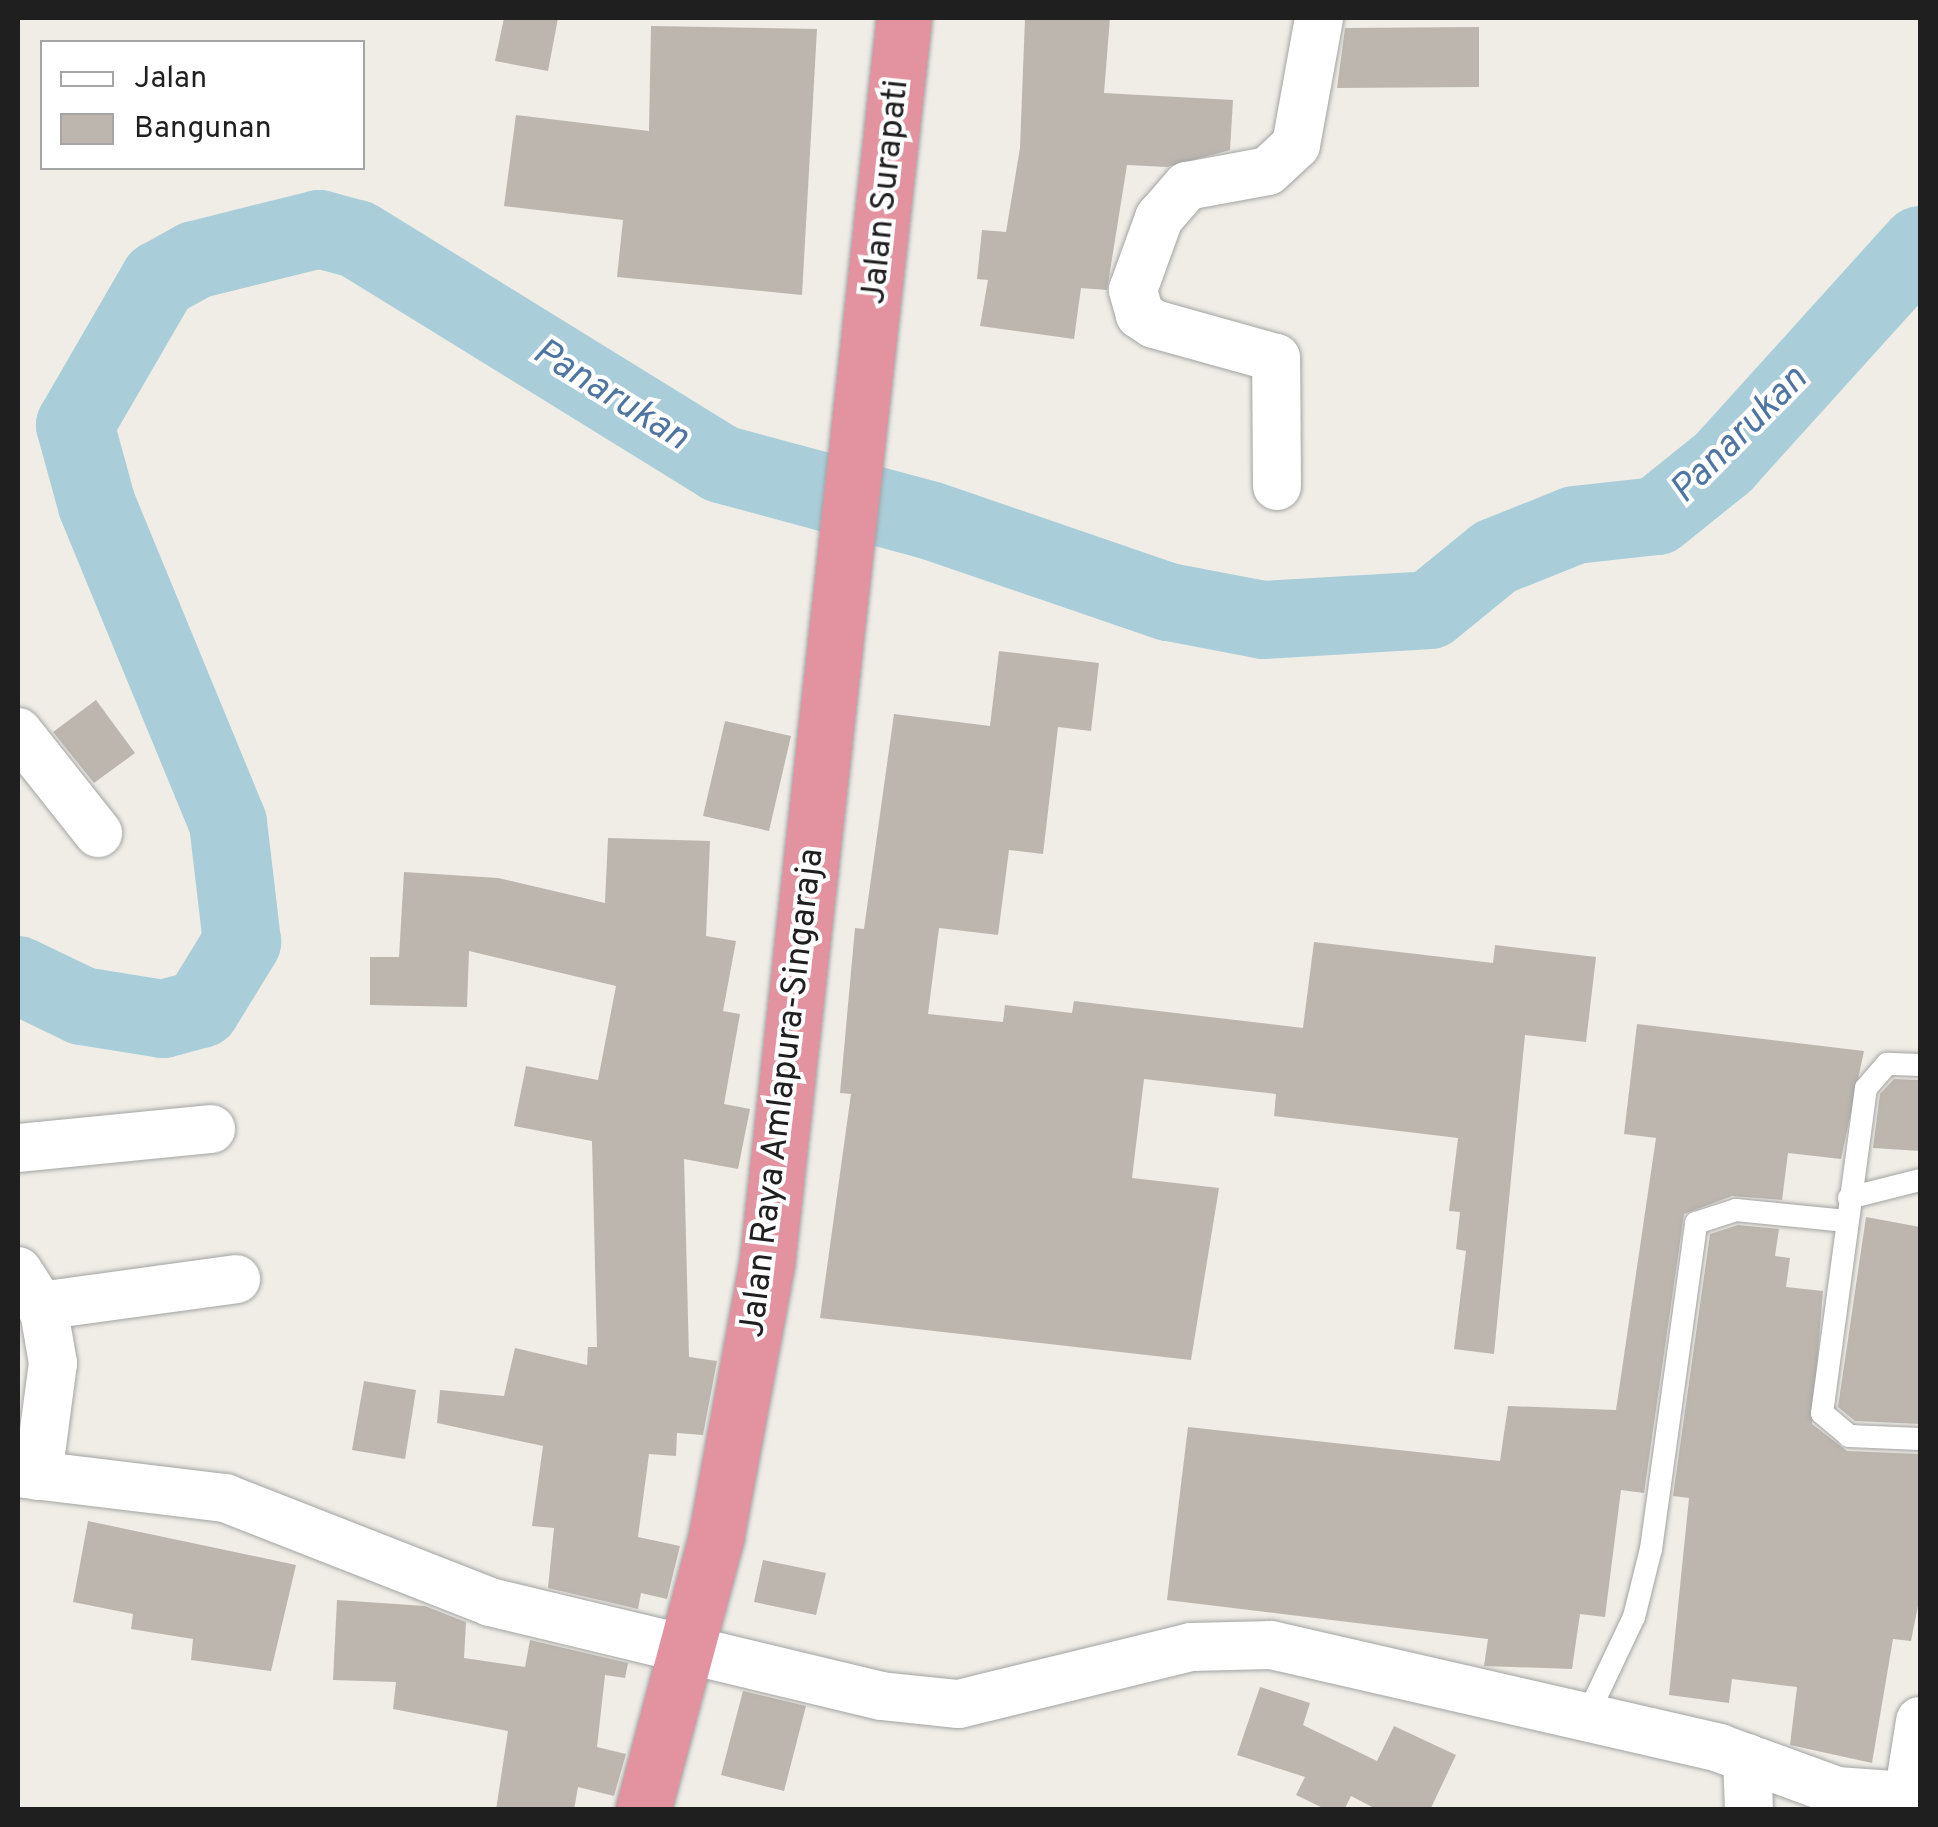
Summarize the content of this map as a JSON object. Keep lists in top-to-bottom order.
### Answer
{
  "streets": {
    "highway": ["Jalan Surapati", "Jalan Raya Amlapura-Singaraja"]
  },
  "crossings": [
    ["Jalan Surapati", "Jalan Raya Amlapura-Singaraja"]
  ],
  "water": ["Panarukan"],
  "legend": ["Jalan", "Bangunan"]
}
